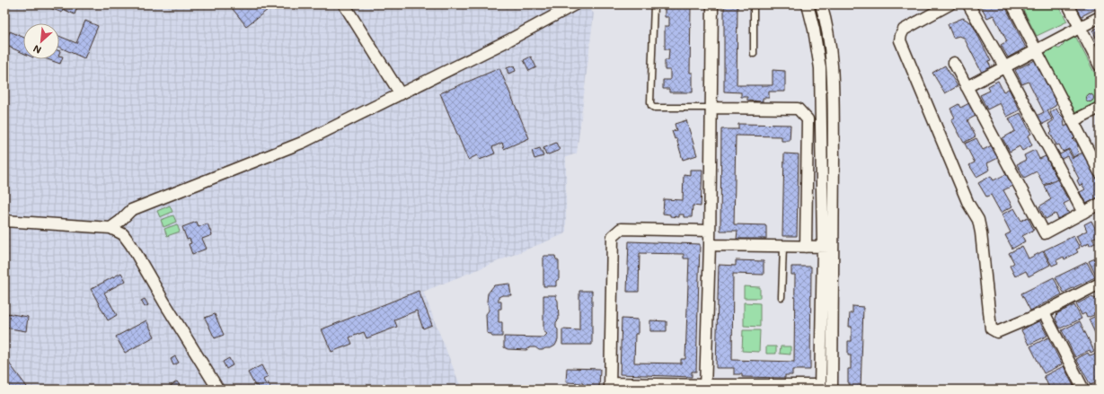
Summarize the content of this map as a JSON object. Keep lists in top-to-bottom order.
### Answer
{
  "north": "bottom left"
}
